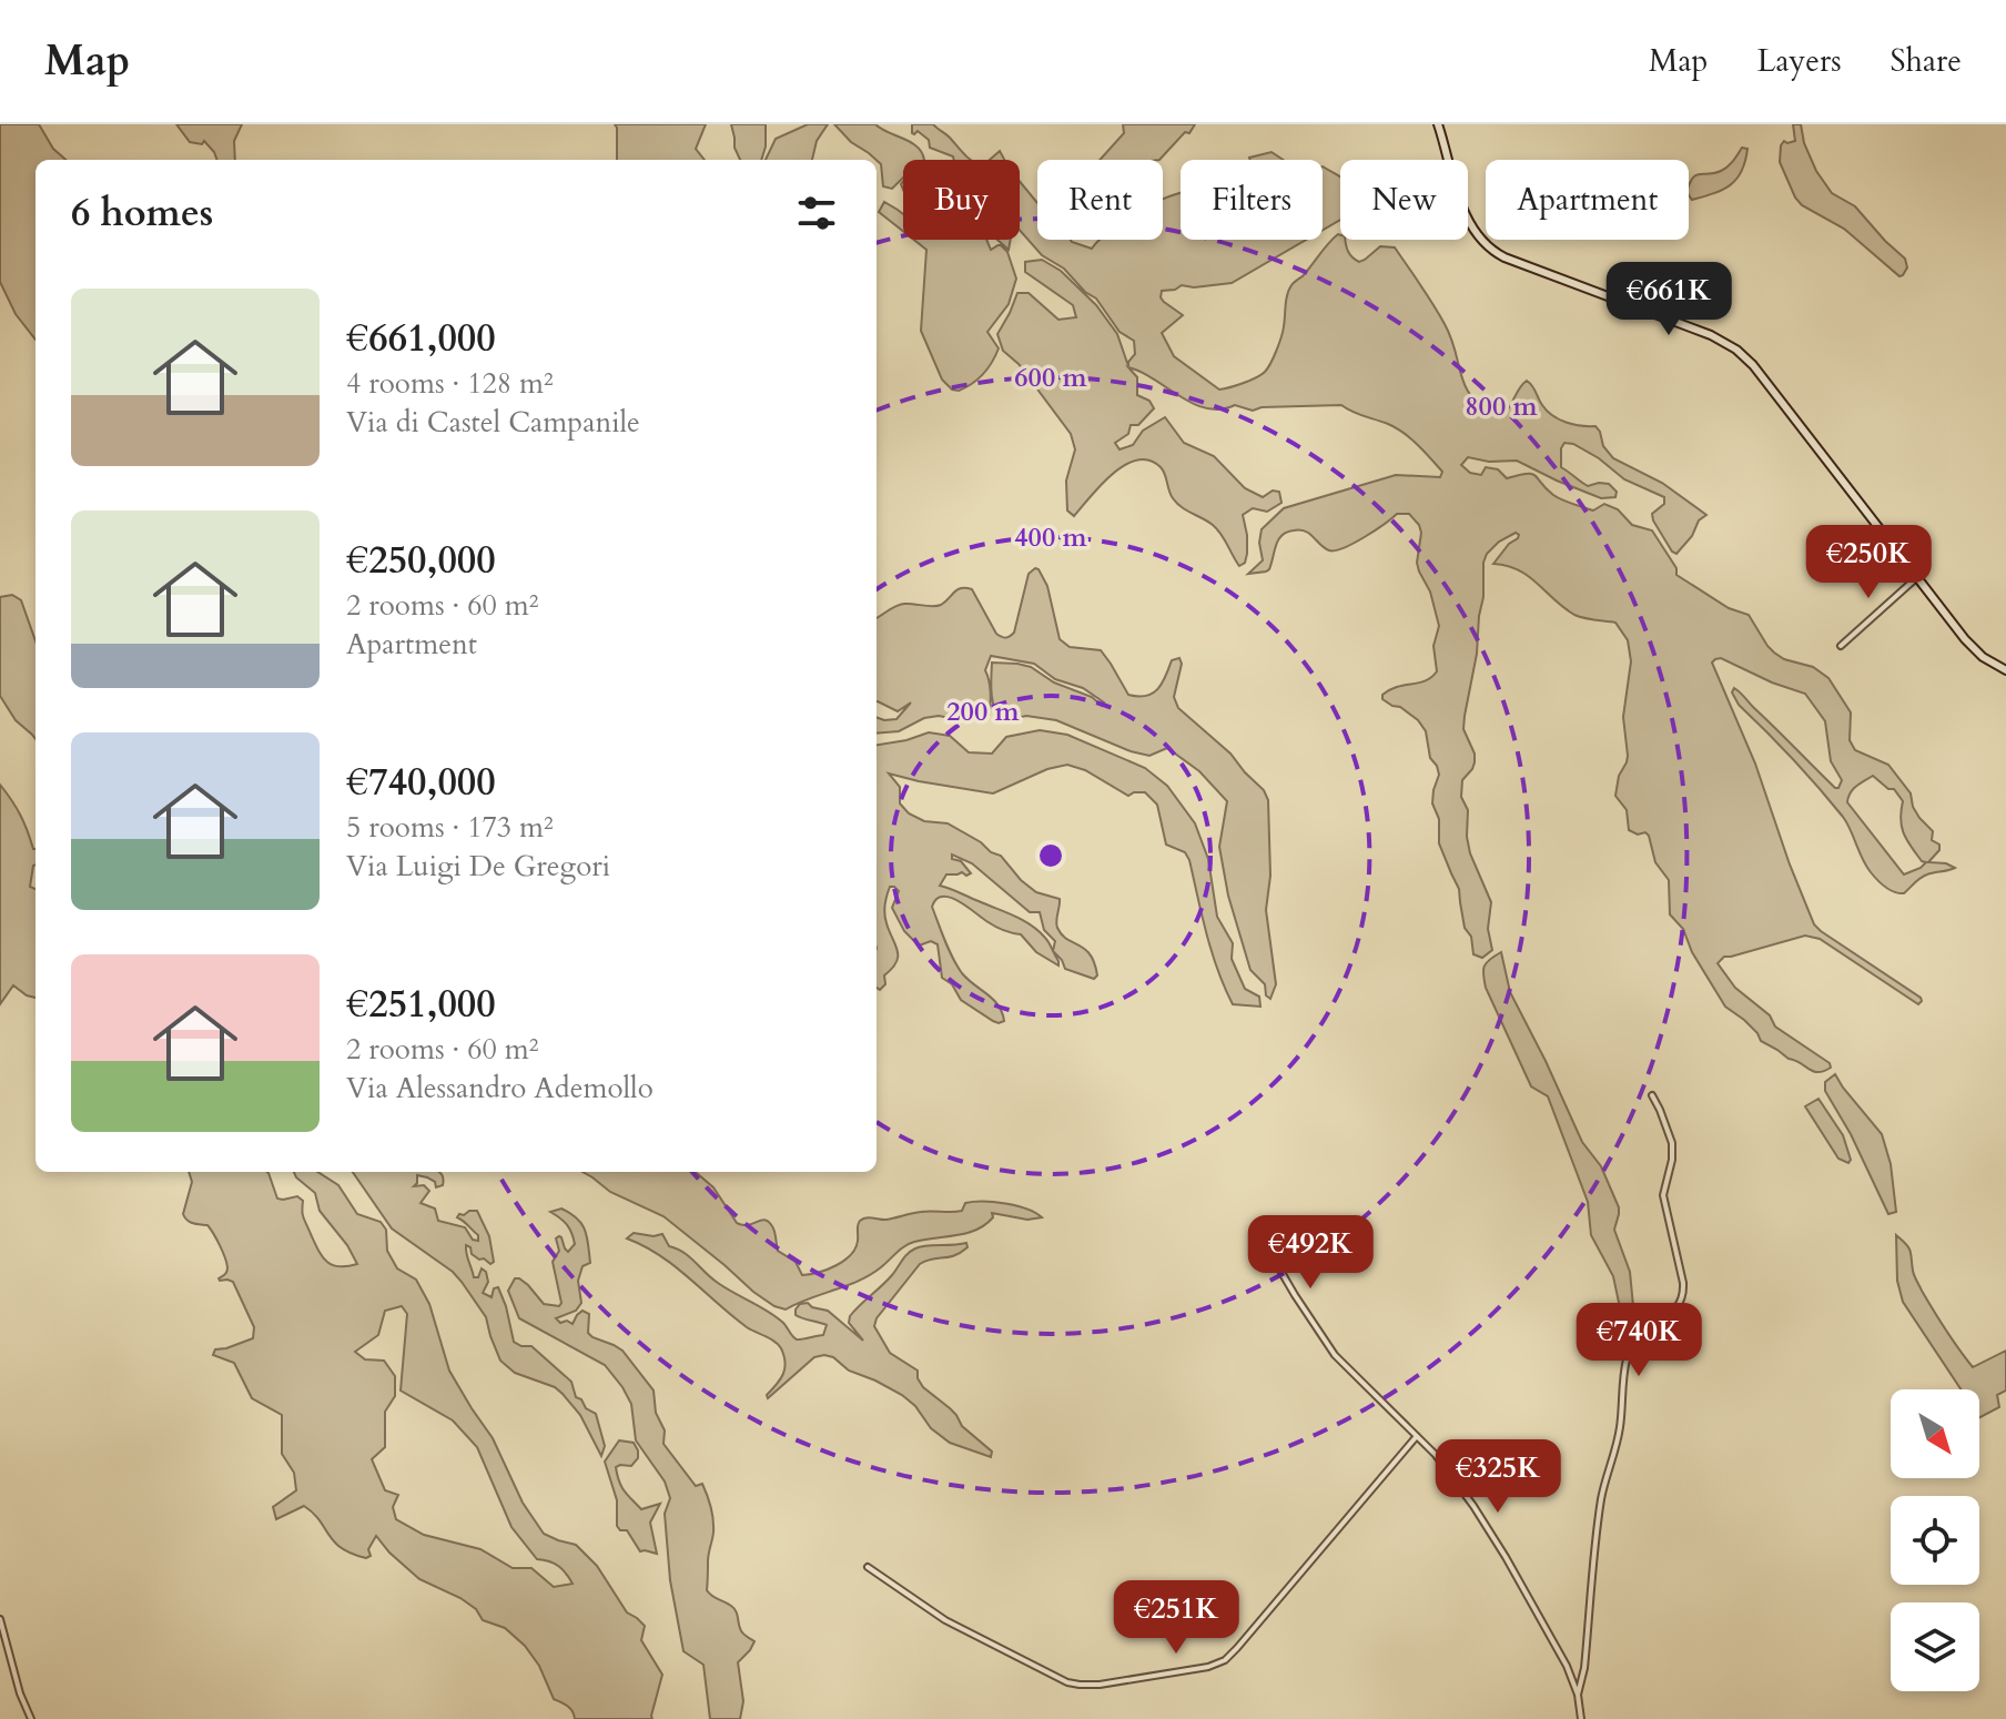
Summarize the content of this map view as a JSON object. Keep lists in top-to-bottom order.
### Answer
{
  "north": "bottom right",
  "page": {
    "header": "Map",
    "nav": ["Map", "Layers", "Share"],
    "chip": [
      "Buy",
      "Rent",
      "Filters",
      "New",
      "Apartment"
    ],
    "heading": "6 homes",
    "price": [
      "€661K",
      "€250K",
      "€492K",
      "€740K",
      "€325K",
      "€251K"
    ],
    "list": [
      {
        "name": "€661,000",
        "note": "4 rooms · 128 m² · Via di Castel Campanile"
      },
      {
        "name": "€250,000",
        "note": "2 rooms · 60 m² · Apartment"
      },
      {
        "name": "€740,000",
        "note": "5 rooms · 173 m² · Via Luigi De Gregori"
      },
      {
        "name": "€251,000",
        "note": "2 rooms · 60 m² · Via Alessandro Ademollo"
      }
    ]
  },
  "rings": [
    "600 m",
    "800 m",
    "400 m",
    "200 m"
  ]
}
